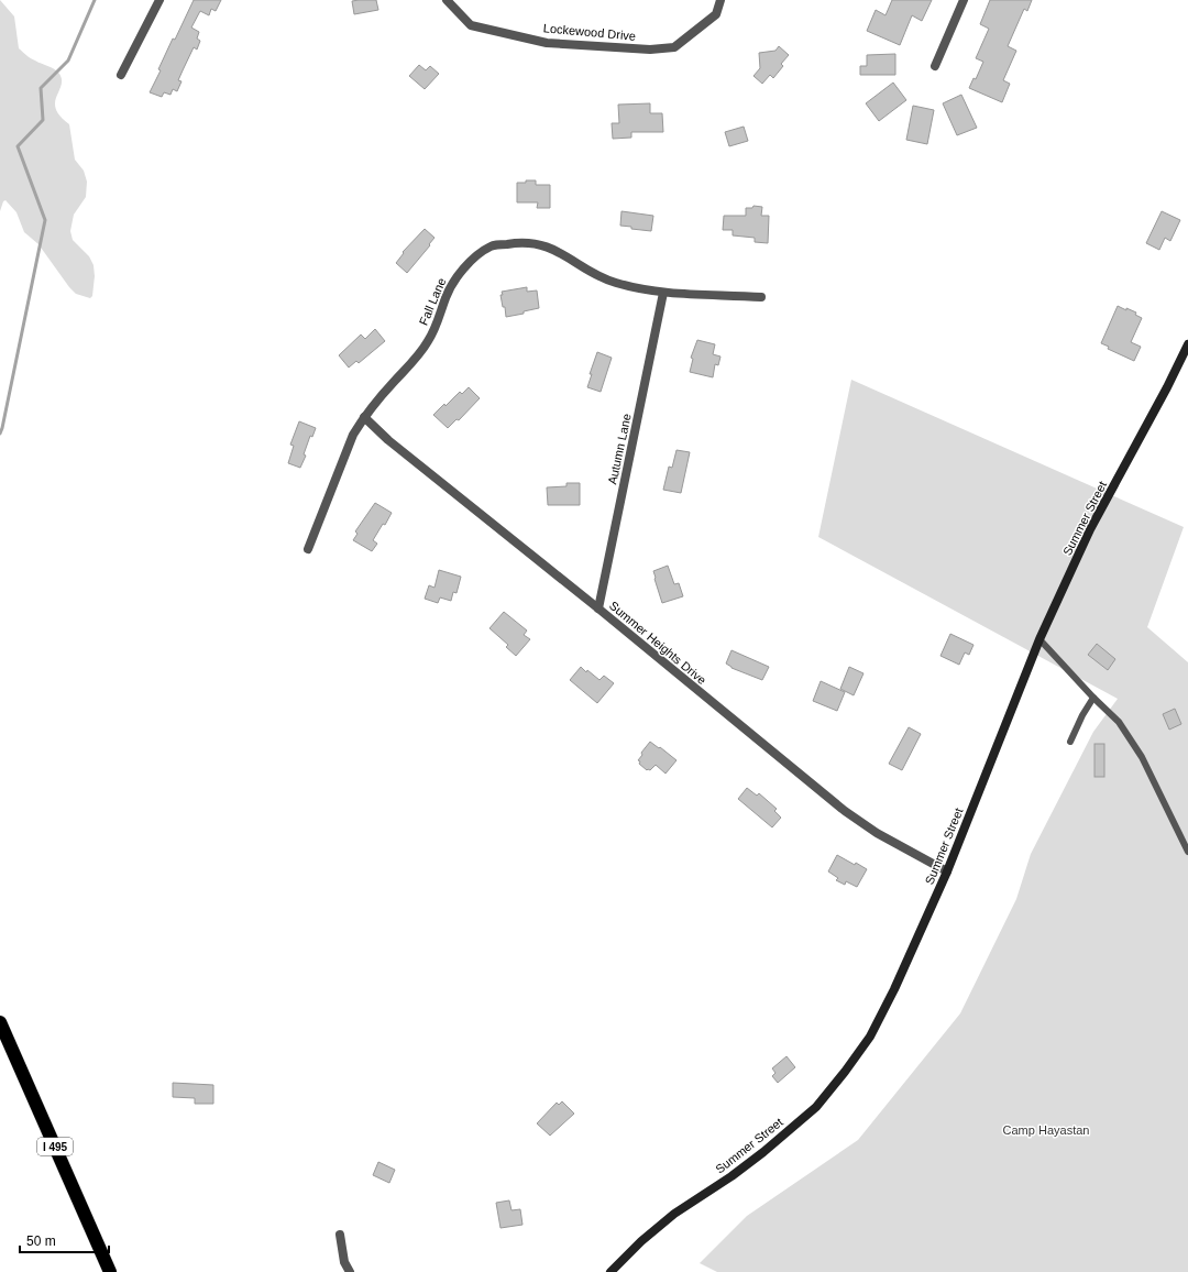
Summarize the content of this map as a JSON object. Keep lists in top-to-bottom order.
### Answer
{
  "streets": {
    "highway": ["I 495"],
    "main road": ["Summer Street"],
    "street": [
      "Lockewood Drive",
      "Fall Lane",
      "Autumn Lane",
      "Summer Heights Drive"
    ]
  },
  "crossings": [
    ["Fall Lane", "Autumn Lane"],
    ["Fall Lane", "Summer Heights Drive"],
    ["Autumn Lane", "Summer Heights Drive"],
    ["Summer Street", "Summer Heights Drive"]
  ],
  "parks": ["Camp Hayastan"],
  "scale_bar": "50 m"
}
